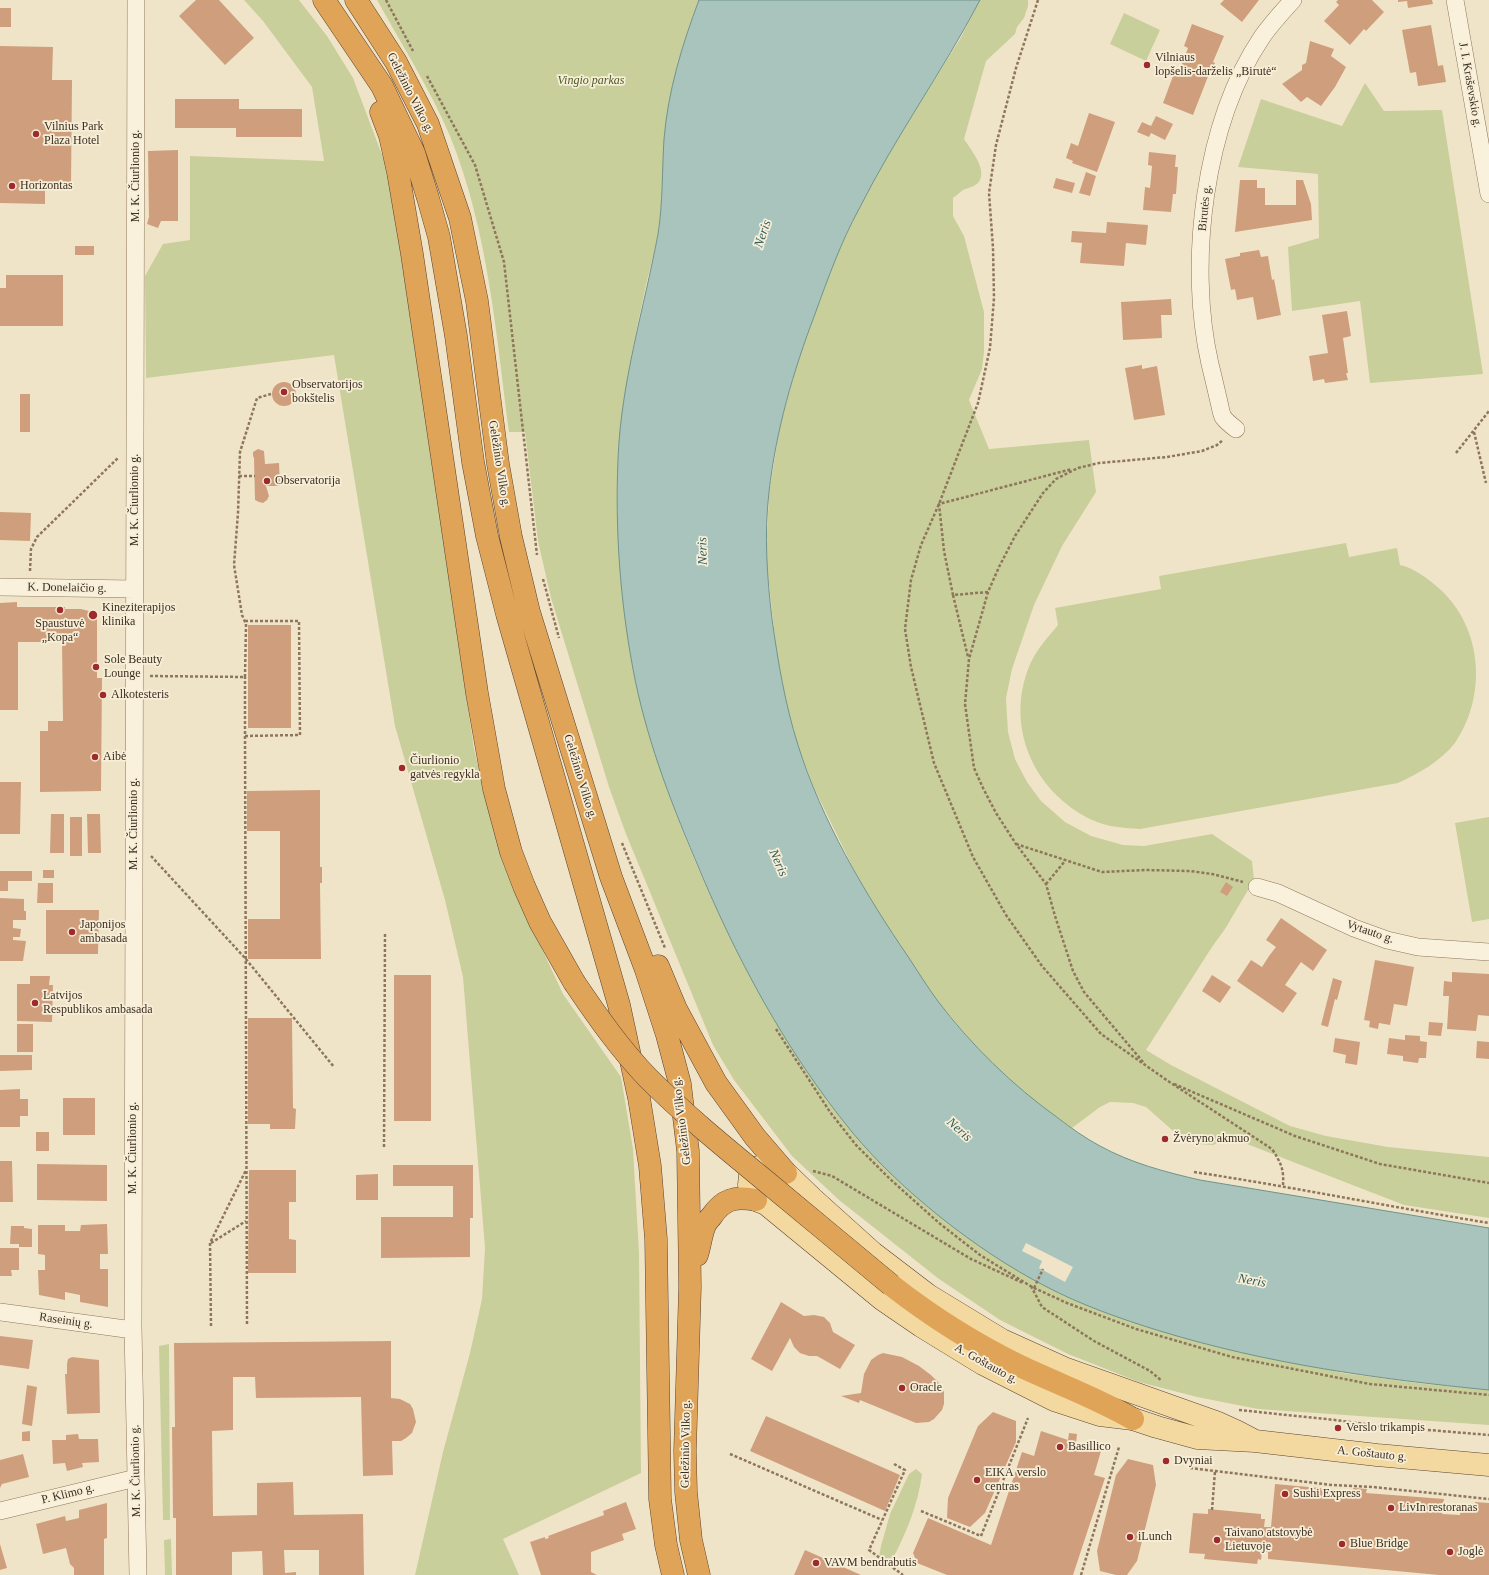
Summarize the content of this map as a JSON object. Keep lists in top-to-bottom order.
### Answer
{
  "streets": {
    "highway": ["Geležinio Vilko g."],
    "main road": ["A. Goštauto g."],
    "street": [
      "J. I. Kraševskio g.",
      "M. K. Čiurlionio g.",
      "Birutės g.",
      "K. Donelaičio g.",
      "Vytauto g.",
      "Raseinių g.",
      "P. Klimo g."
    ]
  },
  "crossings": [
    ["M. K. Čiurlionio g.", "K. Donelaičio g."],
    ["M. K. Čiurlionio g.", "Raseinių g."],
    ["M. K. Čiurlionio g.", "P. Klimo g."]
  ],
  "water": ["Neris"],
  "parks": ["Vingio parkas"],
  "places": [
    "Vilniaus lopšelis-darželis „Birutė“",
    "Vilnius Park Plaza Hotel",
    "Horizontas",
    "Observatorijos bokštelis",
    "Observatorija",
    "Spaustuvė „Kopa“",
    "Kineziterapijos klinika",
    "Sole Beauty Lounge",
    "Alkotesteris",
    "Aibė",
    "Čiurlionio gatvės regykla",
    "Japonijos ambasada",
    "Latvijos Respublikos ambasada",
    "Žvėryno akmuo",
    "Oracle",
    "Verslo trikampis",
    "Basillico",
    "Dvyniai",
    "EIKA verslo centras",
    "Sushi Express",
    "LivIn restoranas",
    "iLunch",
    "Taivano atstovybė Lietuvoje",
    "Blue Bridge",
    "Joglė",
    "VAVM bendrabutis"
  ]
}
